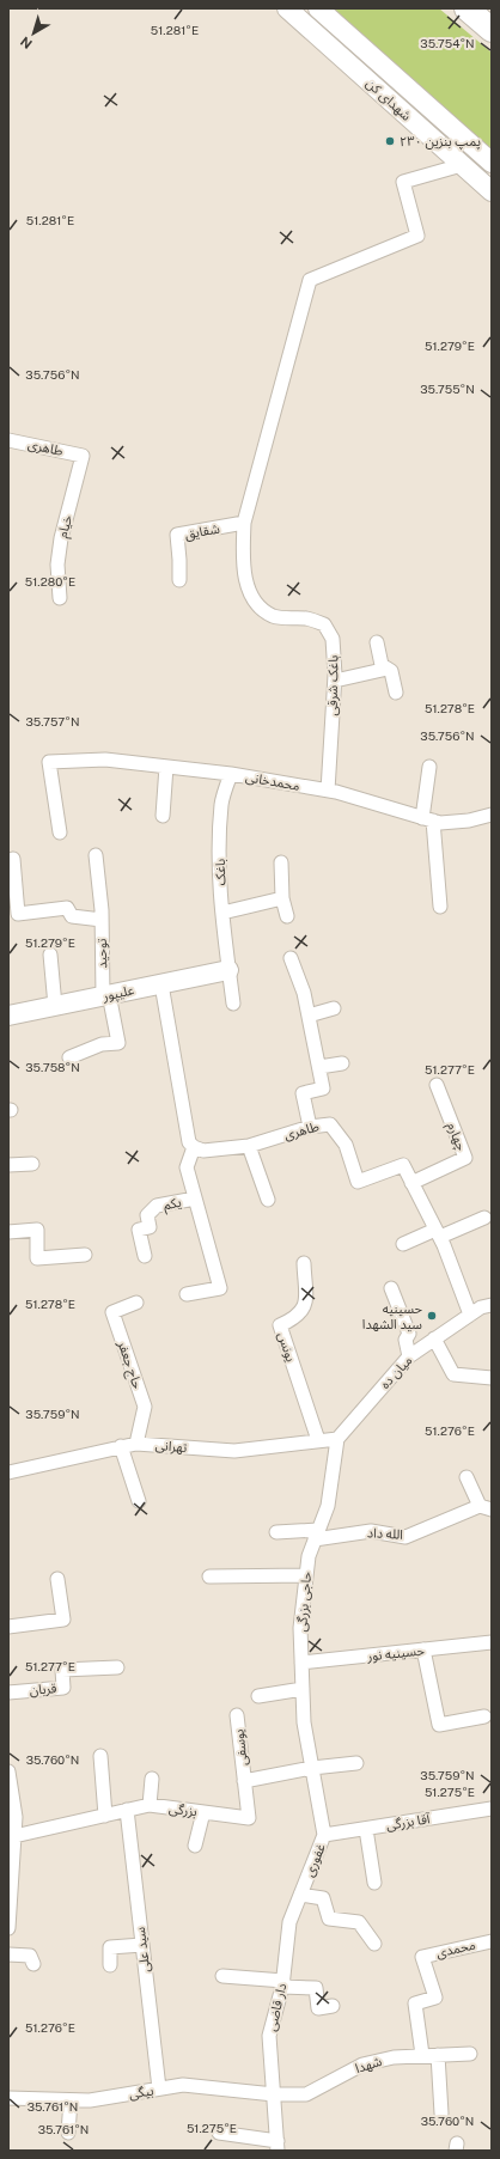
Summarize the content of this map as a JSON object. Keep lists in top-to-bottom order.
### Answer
{
  "streets": {
    "main road": ["شهدای کن", "علیپور"],
    "street": [
      "طاهری",
      "خیام",
      "شقایق",
      "باغک شرقی",
      "محمدخانی",
      "باغک",
      "توحید",
      "چهارم",
      "یکم",
      "یونس",
      "حاج جعفر",
      "میان ده",
      "تهرانی",
      "الله داد",
      "حاجی بزرگی",
      "حسینیه نور",
      "قربان",
      "یوسفی",
      "بزرگی",
      "آقا بزرگی",
      "غفوری",
      "محمدی",
      "سید علی",
      "دار قاضی",
      "شهدا",
      "بیگی"
    ]
  },
  "crossings": [
    ["طاهری", "خیام"],
    ["طاهری", "چهارم"],
    ["طاهری", "میان ده"],
    ["شقایق", "باغک شرقی"],
    ["باغک شرقی", "محمدخانی"],
    ["محمدخانی", "باغک"],
    ["باغک", "علیپور"],
    ["توحید", "علیپور"],
    ["یونس", "تهرانی"],
    ["حاج جعفر", "تهرانی"],
    ["میان ده", "تهرانی"],
    ["میان ده", "حاجی بزرگی"],
    ["تهرانی", "حاجی بزرگی"],
    ["الله داد", "حاجی بزرگی"],
    ["حاجی بزرگی", "حسینیه نور"],
    ["حاجی بزرگی", "غفوری"],
    ["یوسفی", "بزرگی"],
    ["بزرگی", "سید علی"],
    ["آقا بزرگی", "غفوری"],
    ["غفوری", "دار قاضی"],
    ["محمدی", "شهدا"],
    ["سید علی", "بیگی"],
    ["دار قاضی", "شهدا"],
    ["دار قاضی", "بیگی"],
    ["شهدا", "بیگی"]
  ],
  "places": ["پمپ بنزین ۲۳۰", "حسینیه سید الشهدا"],
  "north": "bottom left",
  "coordinates": [
    "51.281°E",
    "35.754°N",
    "51.279°E",
    "35.756°N",
    "35.755°N",
    "51.280°E",
    "51.278°E",
    "35.757°N",
    "35.758°N",
    "51.277°E",
    "35.759°N",
    "51.276°E",
    "35.760°N",
    "51.275°E",
    "35.761°N"
  ]
}
